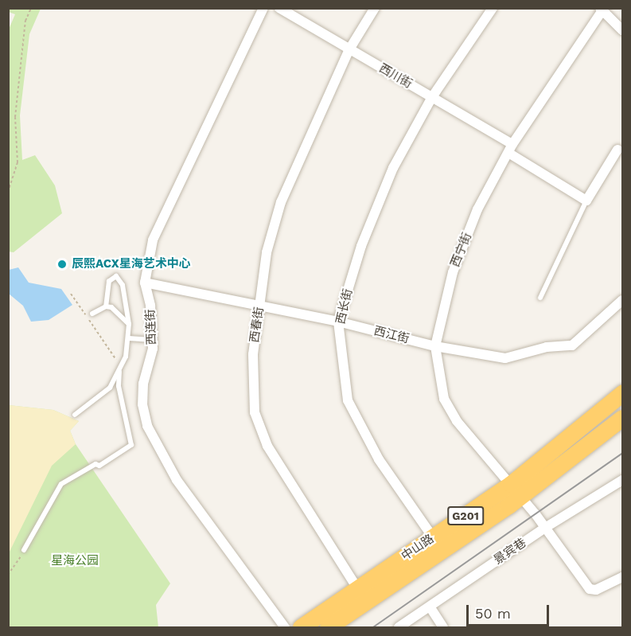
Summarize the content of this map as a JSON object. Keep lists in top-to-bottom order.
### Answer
{
  "streets": {
    "highway": ["G201", "中山路"],
    "street": [
      "西川街",
      "西宁街",
      "西长街",
      "西春街",
      "西连街",
      "西江街",
      "景宾巷"
    ]
  },
  "crossings": [
    ["西川街", "西宁街"],
    ["西川街", "西长街"],
    ["西川街", "西春街"],
    ["西宁街", "西江街"],
    ["西宁街", "中山路"],
    ["西宁街", "景宾巷"],
    ["西长街", "西江街"],
    ["西长街", "中山路"],
    ["西春街", "西江街"],
    ["西春街", "中山路"],
    ["西连街", "西江街"]
  ],
  "parks": ["星海公园"],
  "places": ["辰熙ACX星海艺术中心"],
  "scale_bar": "50 m"
}
